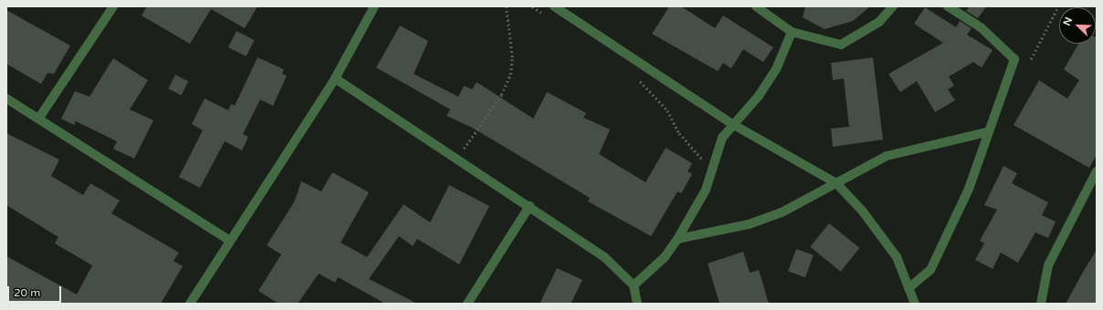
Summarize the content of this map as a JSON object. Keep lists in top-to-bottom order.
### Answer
{
  "scale_bar": "20 m",
  "north": "top left"
}
